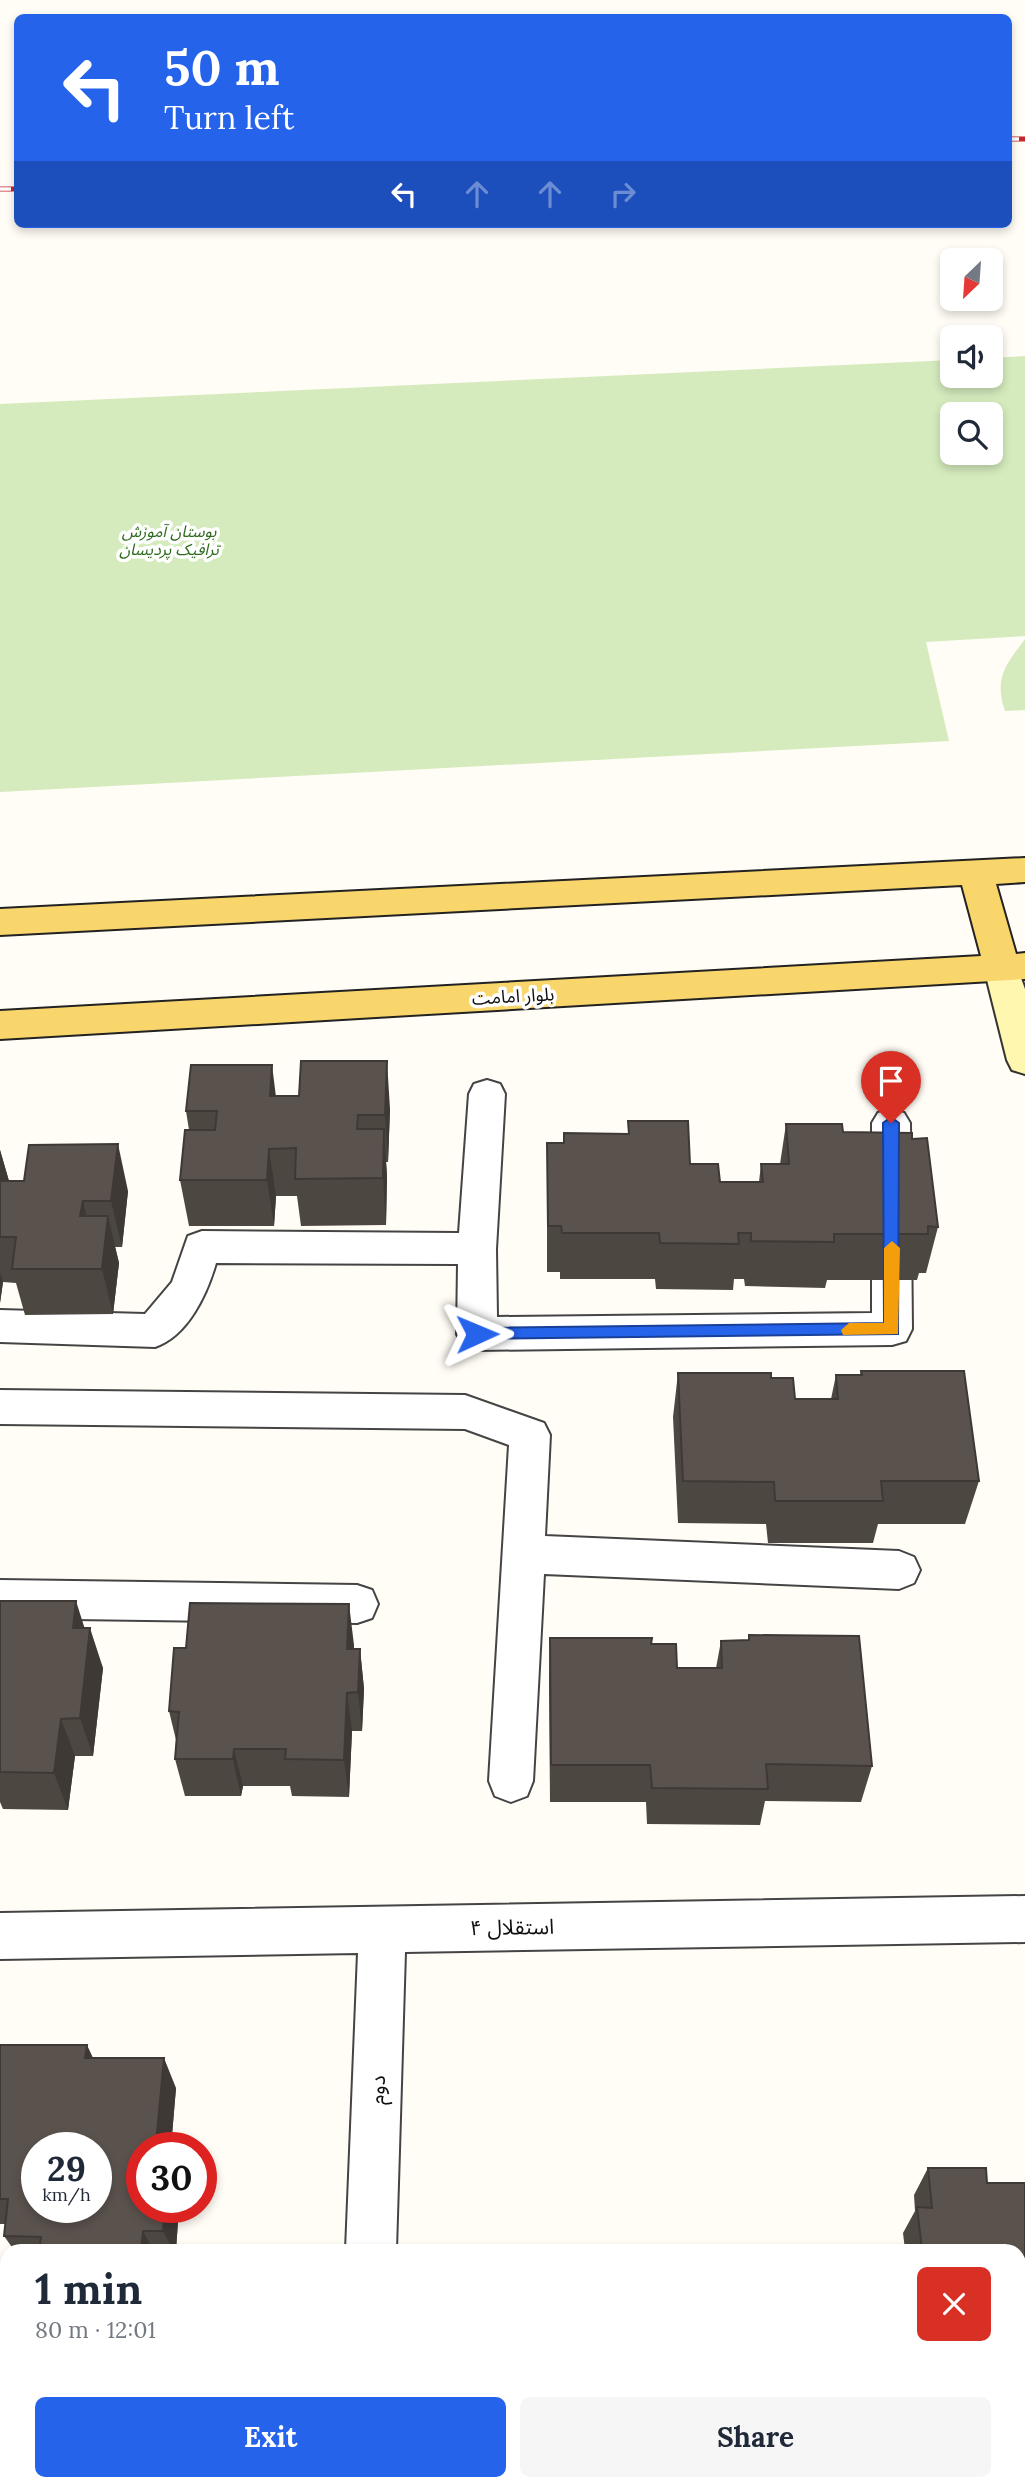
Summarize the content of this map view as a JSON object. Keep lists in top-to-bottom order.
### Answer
{
  "streets": {
    "main road": ["بلوار امامت"],
    "street": ["استقلال ۴", "دوم"]
  },
  "crossings": [
    ["استقلال ۴", "دوم"]
  ],
  "parks": ["بوستان آموزش ترافیک پردیسان"],
  "north": "bottom left",
  "page": {
    "turn": ["50 m", "Turn left"],
    "speed": "29 km/h",
    "limit": "30",
    "heading": ["1 min", "80 m · 12:01"],
    "buttons": ["Exit", "Share"]
  }
}
